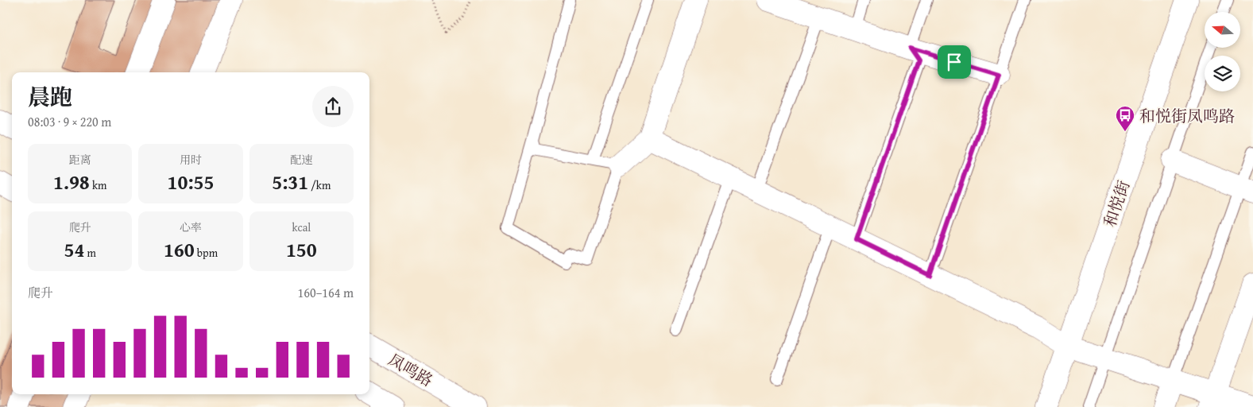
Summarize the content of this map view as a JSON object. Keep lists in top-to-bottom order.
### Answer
{
  "streets": {
    "street": ["和悦街", "凤鸣路"]
  },
  "places": {
    "bus stop": ["和悦街凤鸣路"]
  },
  "north": "left",
  "page": {
    "heading": ["晨跑", "08:03 · 9 × 220 m"],
    "stats": [
      ["距离", "1.98 km"],
      ["用时", "10:55"],
      ["配速", "5:31 /km"],
      ["爬升", "54 m"],
      ["心率", "160 bpm"],
      ["kcal", "150"]
    ],
    "chart": ["爬升", "160–164 m"]
  }
}
